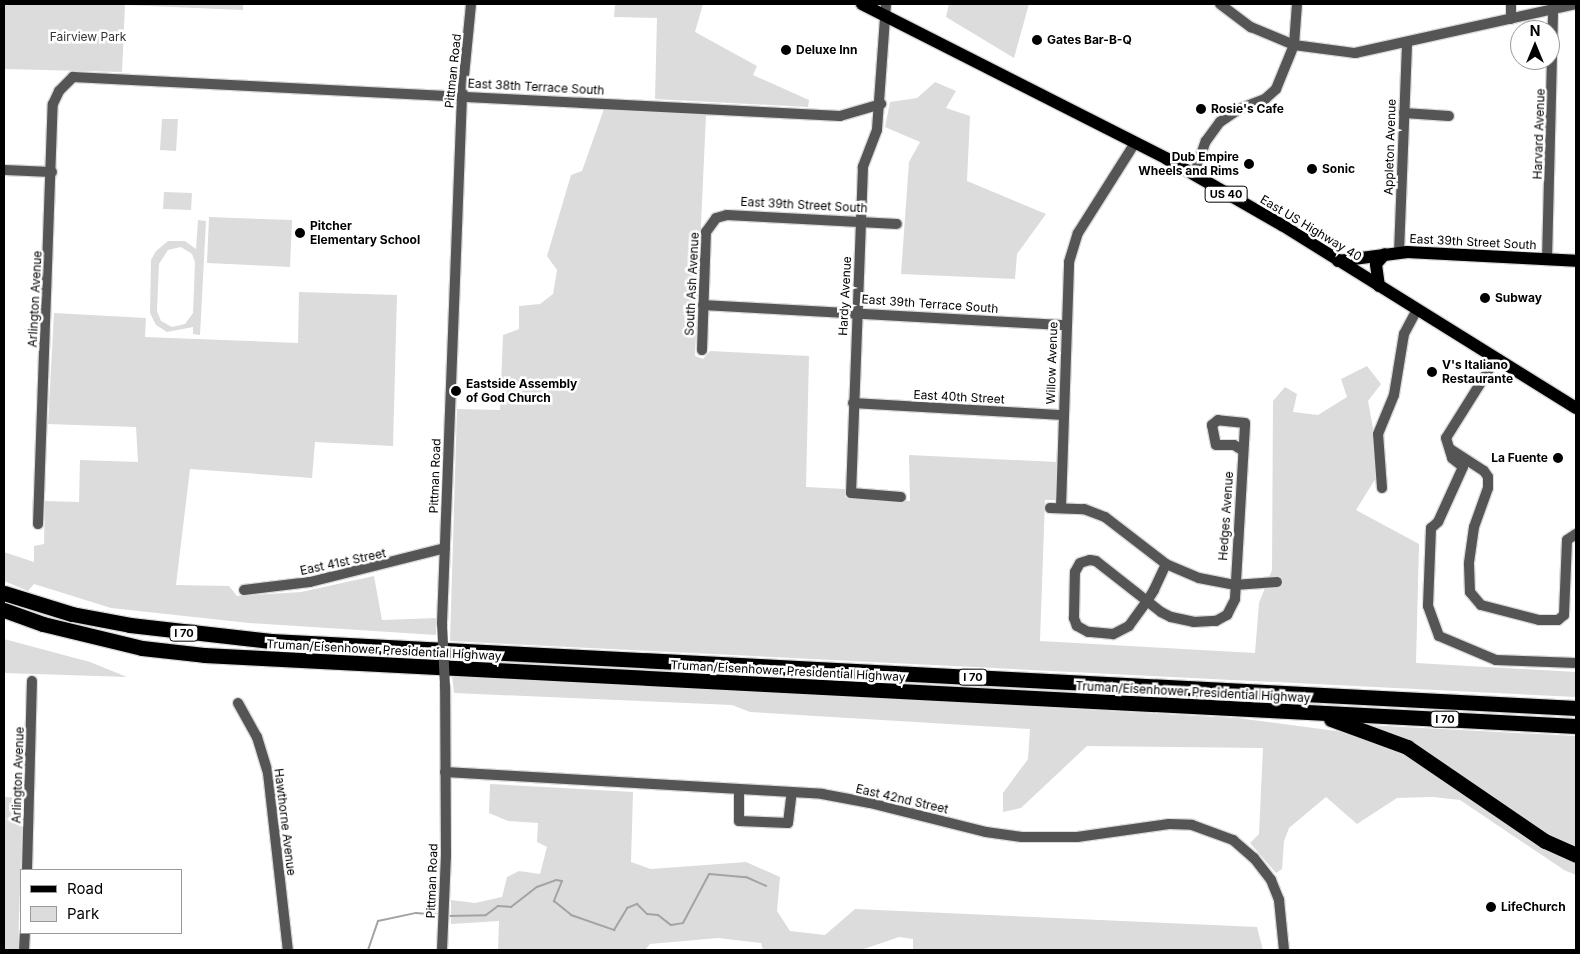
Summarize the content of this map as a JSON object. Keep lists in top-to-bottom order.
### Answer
{
  "streets": {
    "highway": ["I 70", "Truman/Eisenhower Presidential Highway"],
    "main road": ["US 40", "East 39th Street South", "East US Highway 40"],
    "street": [
      "Pittman Road",
      "East 38th Terrace South",
      "Harvard Avenue",
      "Appleton Avenue",
      "South Ash Avenue",
      "Hardy Avenue",
      "Arlington Avenue",
      "East 39th Terrace South",
      "Willow Avenue",
      "East 40th Street",
      "Hedges Avenue",
      "East 41st Street",
      "East 42nd Street",
      "Hawthorne Avenue"
    ]
  },
  "crossings": [
    ["Pittman Road", "East 38th Terrace South"],
    ["Pittman Road", "East 41st Street"],
    ["Pittman Road", "East 42nd Street"],
    ["East 38th Terrace South", "Hardy Avenue"],
    ["East 38th Terrace South", "Arlington Avenue"],
    ["Harvard Avenue", "East 39th Street South"],
    ["Appleton Avenue", "East 39th Street South"],
    ["East 39th Street South", "East US Highway 40"],
    ["East 39th Street South", "South Ash Avenue"],
    ["East 39th Street South", "Hardy Avenue"],
    ["East US Highway 40", "Hardy Avenue"],
    ["East US Highway 40", "Willow Avenue"],
    ["South Ash Avenue", "East 39th Terrace South"],
    ["Hardy Avenue", "East 39th Terrace South"],
    ["Hardy Avenue", "East 40th Street"],
    ["East 39th Terrace South", "Willow Avenue"],
    ["Willow Avenue", "East 40th Street"]
  ],
  "parks": ["Fairview Park"],
  "places": [
    "Gates Bar-B-Q",
    "Deluxe Inn",
    "Rosie's Cafe",
    "Dub Empire Wheels and Rims",
    "Sonic",
    "Pitcher Elementary School",
    "Subway",
    "V's Italiano Restaurante",
    "Eastside Assembly of God Church",
    "La Fuente",
    "LifeChurch"
  ],
  "legend": ["Road", "Park"],
  "north": "top"
}
